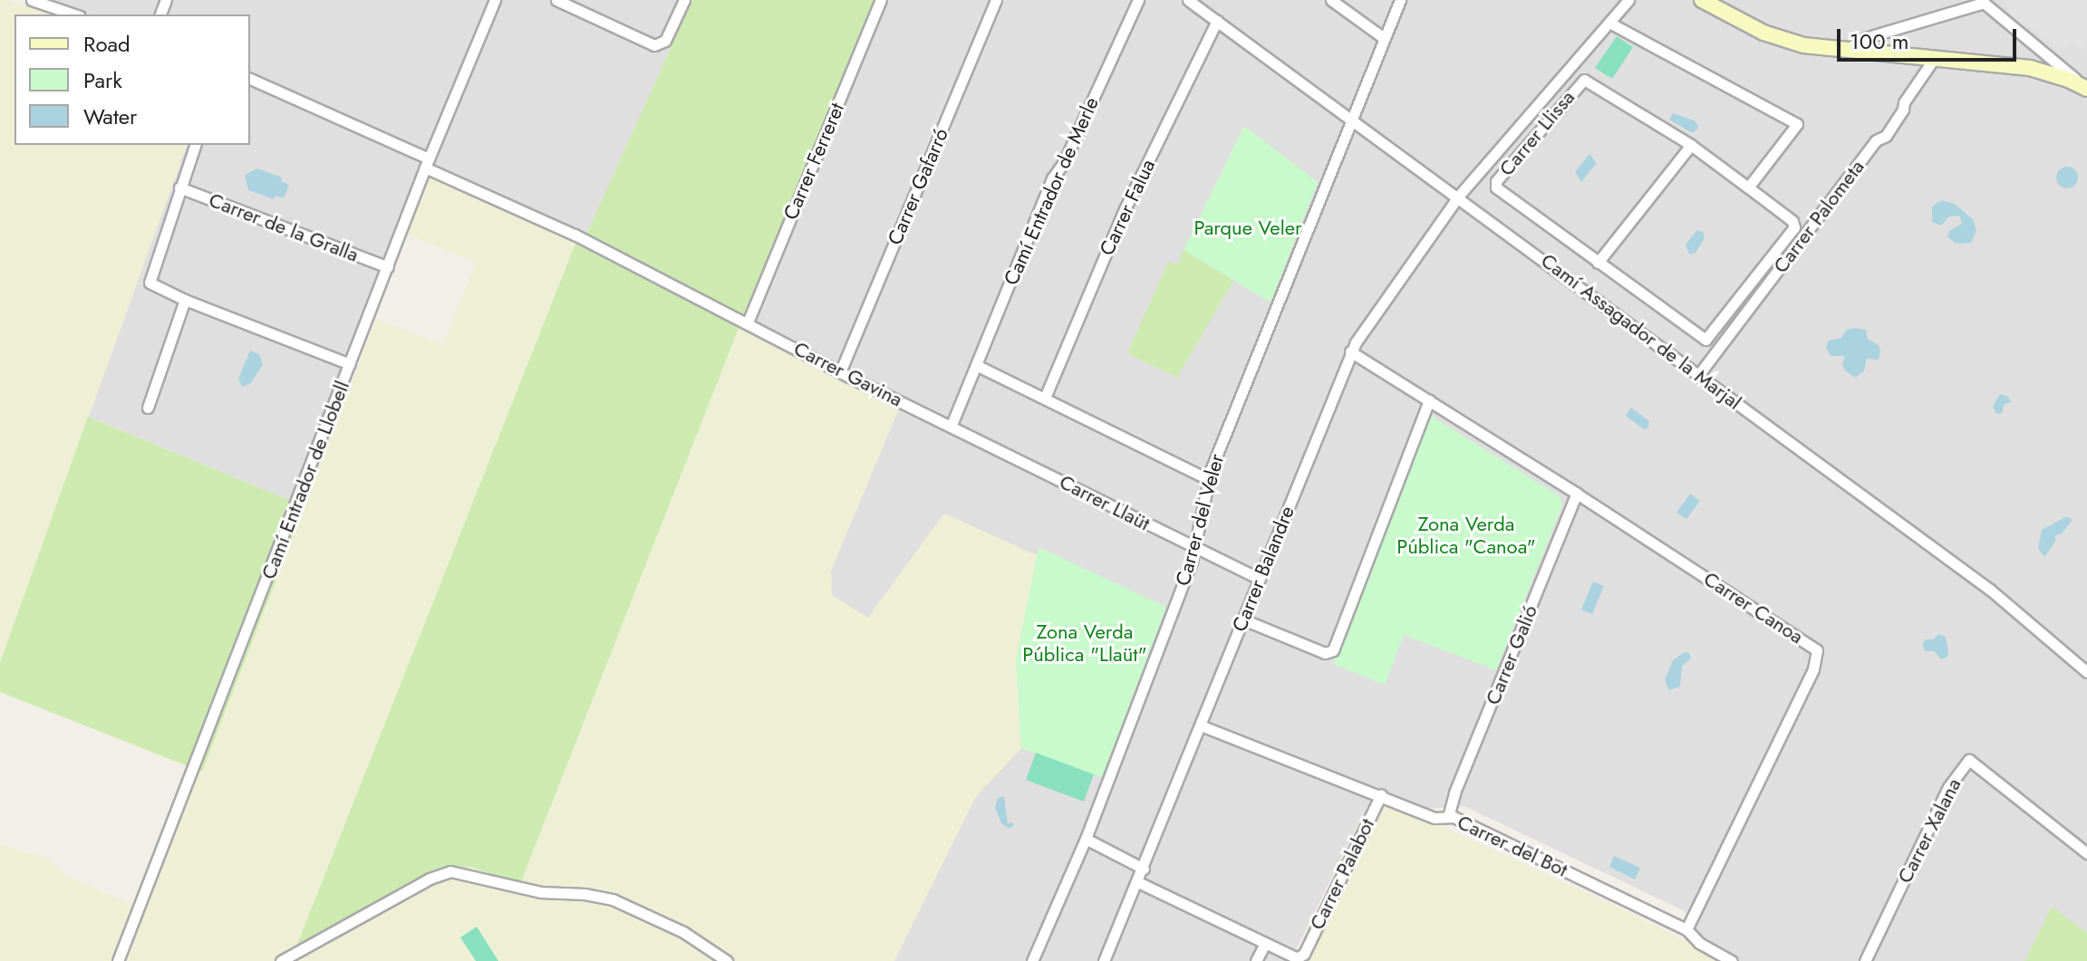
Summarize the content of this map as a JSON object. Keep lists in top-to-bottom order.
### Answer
{
  "streets": {
    "street": [
      "Carrer Llissa",
      "Carrer Ferreret",
      "Carrer Gafarró",
      "Camí Entrador de Merle",
      "Carrer Falua",
      "Carrer Palometa",
      "Carrer de la Gralla",
      "Camí Assagador de la Marjal",
      "Carrer Gavina",
      "Camí Entrador de Llobell",
      "Carrer Llaüt",
      "Carrer del Veler",
      "Carrer Balandre",
      "Carrer Canoa",
      "Carrer Galió",
      "Carrer Xalana",
      "Carrer del Bot",
      "Carrer Palabot"
    ]
  },
  "crossings": [
    ["Carrer Ferreret", "Carrer Gavina"],
    ["Carrer Gafarró", "Carrer Gavina"],
    ["Camí Entrador de Merle", "Carrer Gavina"],
    ["Camí Entrador de Merle", "Carrer Llaüt"],
    ["Carrer Falua", "Camí Assagador de la Marjal"],
    ["Carrer Palometa", "Camí Assagador de la Marjal"],
    ["Carrer de la Gralla", "Camí Entrador de Llobell"],
    ["Camí Assagador de la Marjal", "Carrer del Veler"],
    ["Camí Assagador de la Marjal", "Carrer Balandre"],
    ["Carrer Gavina", "Camí Entrador de Llobell"],
    ["Carrer Gavina", "Carrer Llaüt"],
    ["Carrer Llaüt", "Carrer del Veler"],
    ["Carrer Llaüt", "Carrer Balandre"],
    ["Carrer Balandre", "Carrer Canoa"],
    ["Carrer Balandre", "Carrer del Bot"],
    ["Carrer Balandre", "Carrer Palabot"],
    ["Carrer Canoa", "Carrer Galió"],
    ["Carrer Canoa", "Carrer del Bot"],
    ["Carrer Galió", "Carrer del Bot"],
    ["Carrer del Bot", "Carrer Palabot"]
  ],
  "parks": ["Parque Veler", "Zona Verda Pública \"Canoa\"", "Zona Verda Pública \"Llaüt\""],
  "legend": ["Road", "Park", "Water"],
  "scale_bar": "100 m"
}
